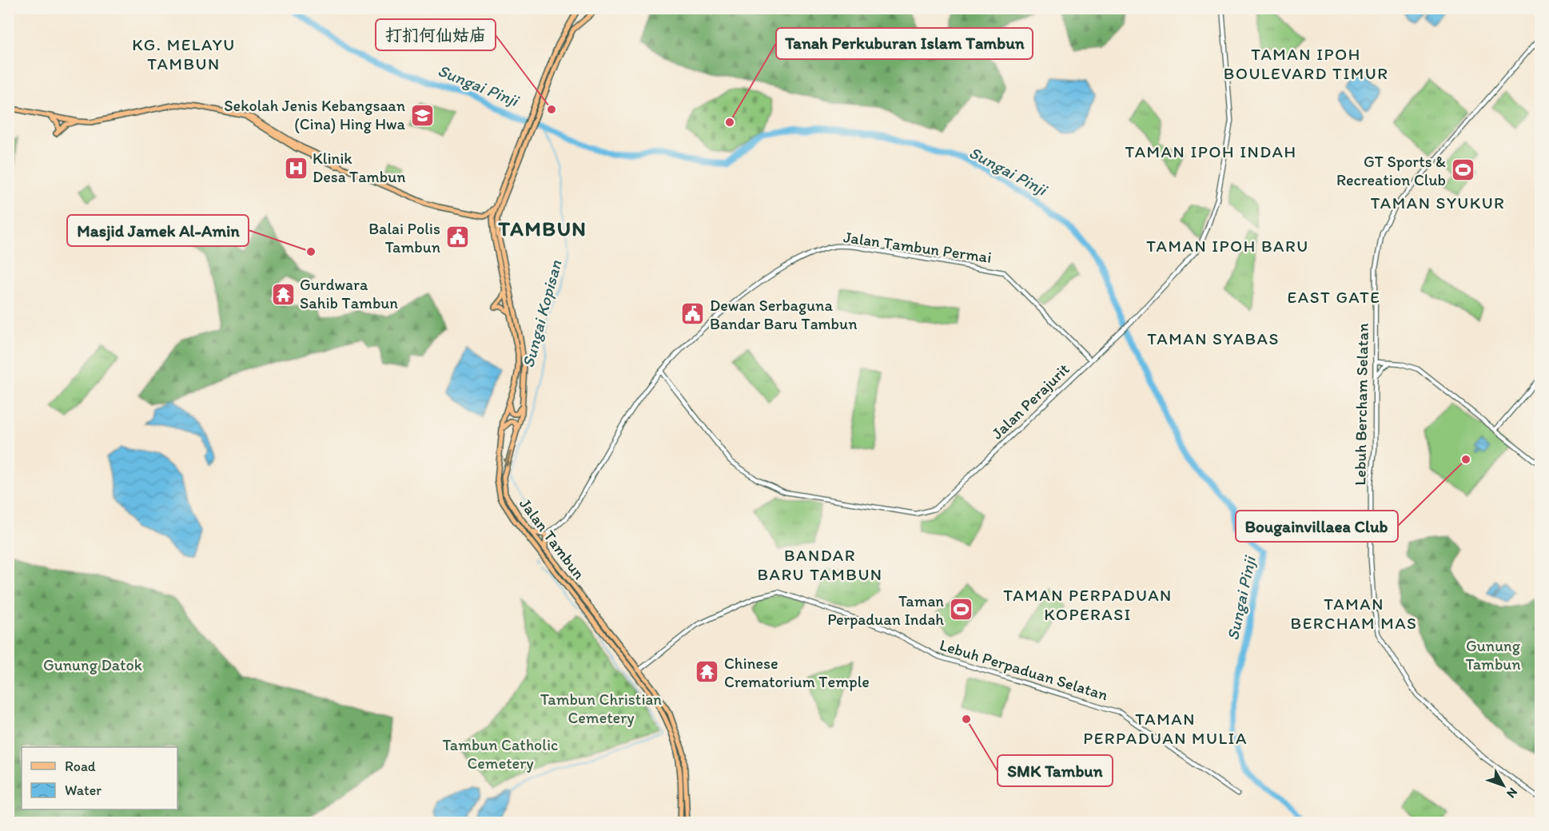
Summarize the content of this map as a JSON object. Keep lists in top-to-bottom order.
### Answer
{
  "streets": {
    "main road": ["Jalan Tambun"],
    "street": [
      "Jalan Tambun Permai",
      "Jalan Perajurit",
      "Lebuh Bercham Selatan",
      "Lebuh Perpaduan Selatan"
    ]
  },
  "crossings": [
    ["Jalan Tambun Permai", "Jalan Perajurit"],
    ["Jalan Tambun", "Lebuh Perpaduan Selatan"]
  ],
  "districts": [
    "KG. MELAYU TAMBUN",
    "TAMAN IPOH BOULEVARD TIMUR",
    "TAMAN IPOH INDAH",
    "TAMAN SYUKUR",
    "TAMBUN",
    "TAMAN IPOH BARU",
    "EAST GATE",
    "TAMAN SYABAS",
    "BANDAR BARU TAMBUN",
    "TAMAN PERPADUAN KOPERASI",
    "TAMAN BERCHAM MAS",
    "TAMAN PERPADUAN MULIA"
  ],
  "water": ["Sungai Pinji", "Sungai Kopisan"],
  "parks": [
    "Gunung Tambun",
    "Gunung Datok",
    "Tambun Christian Cemetery",
    "Tambun Catholic Cemetery"
  ],
  "places": {
    "other": [
      "打扪何仙姑庙",
      "Tanah Perkuburan Islam Tambun",
      "Masjid Jamek Al-Amin",
      "Bougainvillaea Club",
      "SMK Tambun"
    ],
    "school or university": ["Sekolah Jenis Kebangsaan (Cina) Hing Hwa"],
    "hospital": ["Klinik Desa Tambun"],
    "sports": ["GT Sports & Recreation Club", "Taman Perpaduan Indah"],
    "public building": ["Balai Polis Tambun", "Dewan Serbaguna Bandar Baru Tambun"],
    "temple": ["Gurdwara Sahib Tambun", "Chinese Crematorium Temple"]
  },
  "legend": ["Road", "Water"],
  "north": "bottom right"
}
